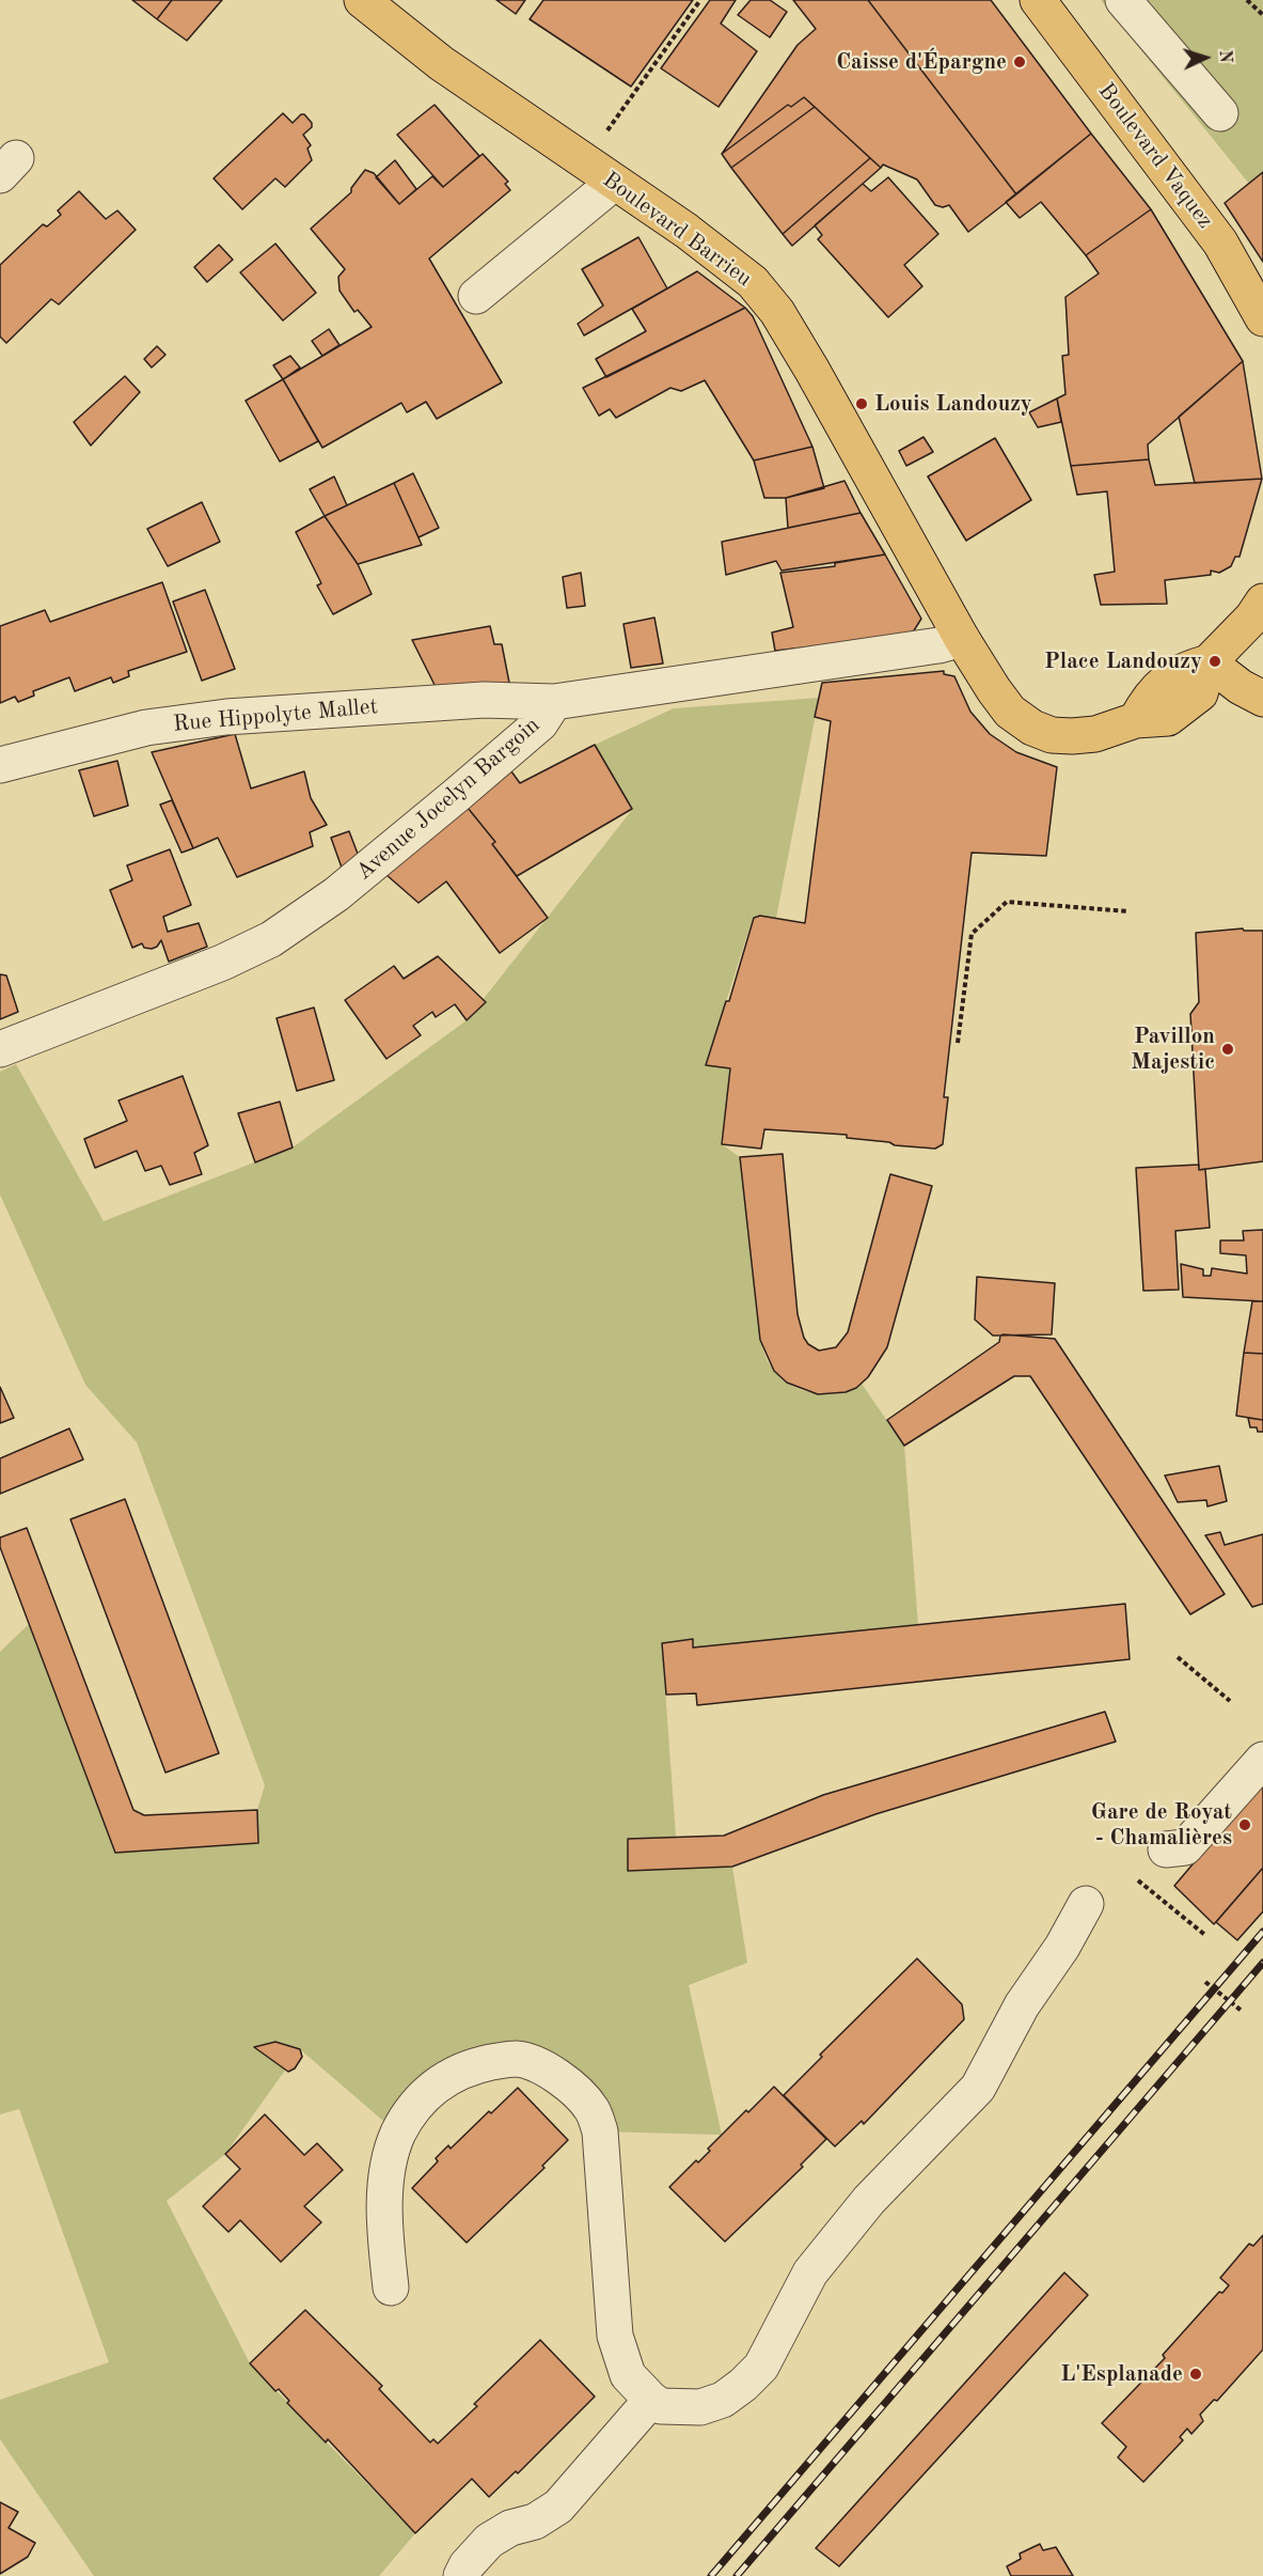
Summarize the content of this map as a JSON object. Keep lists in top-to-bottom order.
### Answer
{
  "streets": {
    "main road": ["Boulevard Vaquez", "Boulevard Barrieu"],
    "street": ["Rue Hippolyte Mallet", "Avenue Jocelyn Bargoin"]
  },
  "crossings": [
    ["Boulevard Barrieu", "Avenue Jocelyn Bargoin"],
    ["Rue Hippolyte Mallet", "Avenue Jocelyn Bargoin"]
  ],
  "places": [
    "Caisse d'Épargne",
    "Louis Landouzy",
    "Place Landouzy",
    "Pavillon Majestic",
    "Gare de Royat - Chamalières",
    "L'Esplanade"
  ],
  "north": "right"
}
